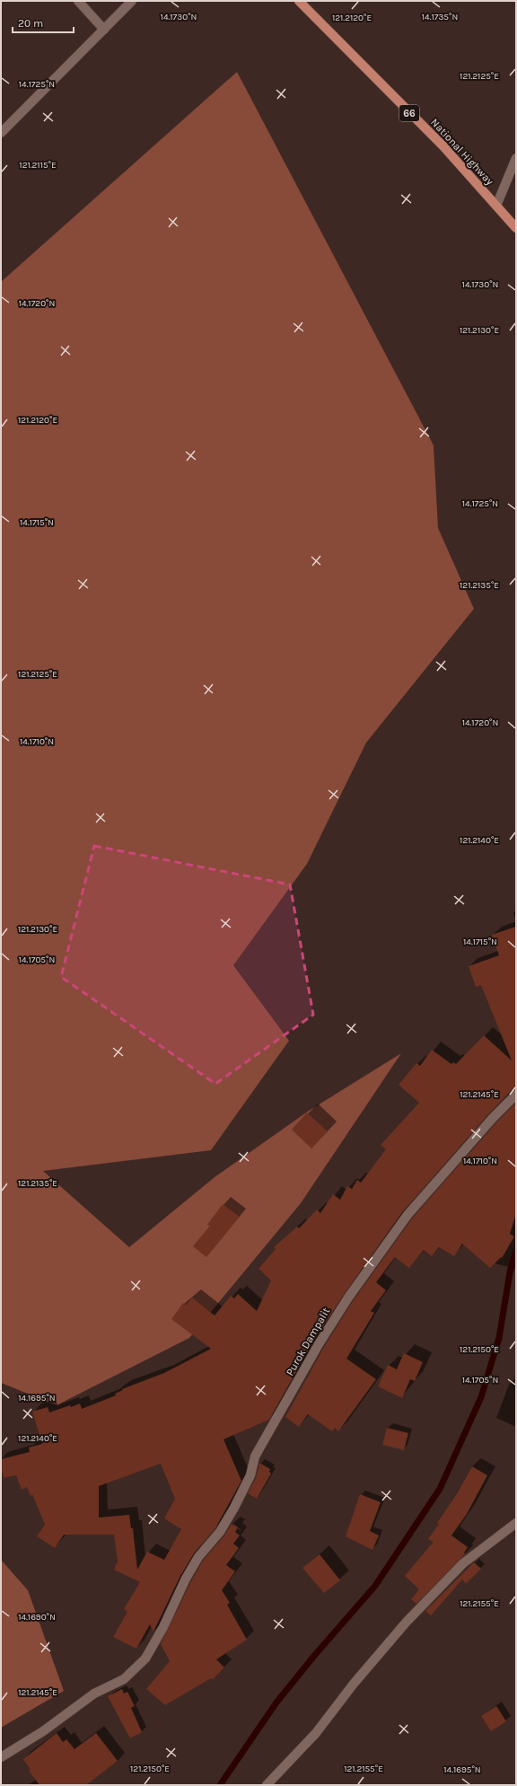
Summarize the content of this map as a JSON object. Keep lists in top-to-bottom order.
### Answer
{
  "streets": {
    "main road": ["66", "National Highway"],
    "street": ["Purok Dampalit"]
  },
  "scale_bar": "20 m",
  "coordinates": [
    "14.1730°N",
    "14.1735°N",
    "121.2120°E",
    "121.2125°E",
    "14.1725°N",
    "121.2115°E",
    "14.1720°N",
    "121.2130°E",
    "14.1715°N",
    "121.2135°E",
    "14.1710°N",
    "121.2140°E",
    "14.1705°N",
    "121.2145°E",
    "121.2150°E",
    "14.1695°N",
    "121.2155°E",
    "14.1690°N"
  ]
}
